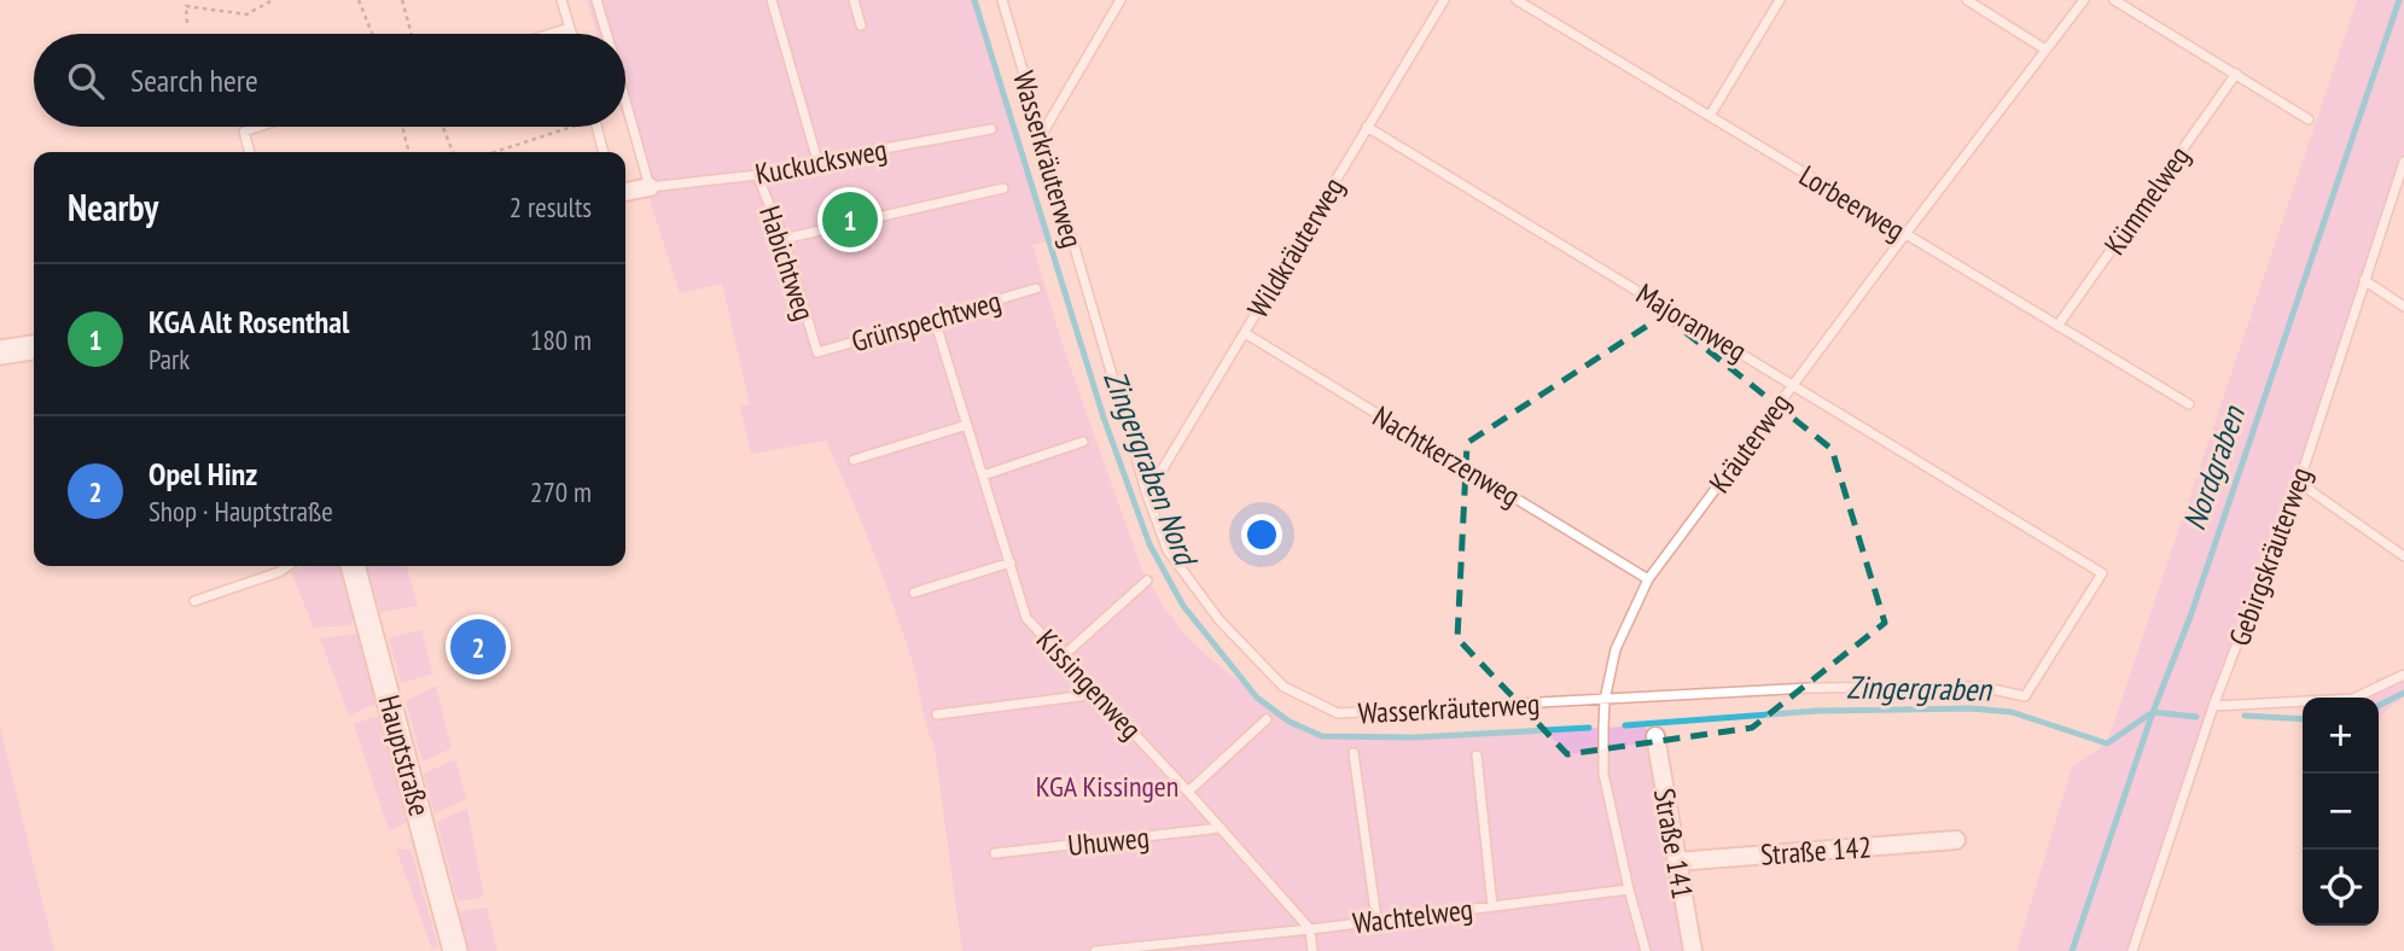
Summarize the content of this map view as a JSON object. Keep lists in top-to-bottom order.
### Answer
{
  "streets": {
    "street": ["Hauptstraße", "Straße 141", "Straße 142"],
    "lane": [
      "Wasserkräuterweg",
      "Kuckucksweg",
      "Kümmelweg",
      "Lorbeerweg",
      "Wildkräuterweg",
      "Habichtweg",
      "Grünspechtweg",
      "Majoranweg",
      "Kräuterweg",
      "Nachtkerzenweg",
      "Gebirgskräuterweg",
      "Kissingenweg",
      "Uhuweg",
      "Wachtelweg"
    ]
  },
  "crossings": [
    ["Wasserkräuterweg", "Wildkräuterweg"],
    ["Wasserkräuterweg", "Majoranweg"],
    ["Wasserkräuterweg", "Kräuterweg"],
    ["Kuckucksweg", "Habichtweg"],
    ["Kümmelweg", "Lorbeerweg"],
    ["Lorbeerweg", "Kräuterweg"],
    ["Wildkräuterweg", "Majoranweg"],
    ["Wildkräuterweg", "Nachtkerzenweg"],
    ["Habichtweg", "Grünspechtweg"],
    ["Grünspechtweg", "Kissingenweg"],
    ["Majoranweg", "Kräuterweg"],
    ["Kräuterweg", "Nachtkerzenweg"],
    ["Kräuterweg", "Wachtelweg"],
    ["Kissingenweg", "Uhuweg"],
    ["Kissingenweg", "Wachtelweg"],
    ["Straße 141", "Straße 142"]
  ],
  "water": ["Zingergraben Nord", "Nordgraben", "Zingergraben"],
  "parks": ["KGA Kissingen"],
  "page": {
    "search": "Search here",
    "heading": ["Nearby", "2 results"],
    "pins": ["1", "2"],
    "list": [
      {
        "mark": "1",
        "name": "KGA Alt Rosenthal",
        "note": "Park",
        "value": "180 m"
      },
      {
        "mark": "2",
        "name": "Opel Hinz",
        "note": "Shop · Hauptstraße",
        "value": "270 m"
      }
    ],
    "map_buttons": ["+", "−"]
  }
}
